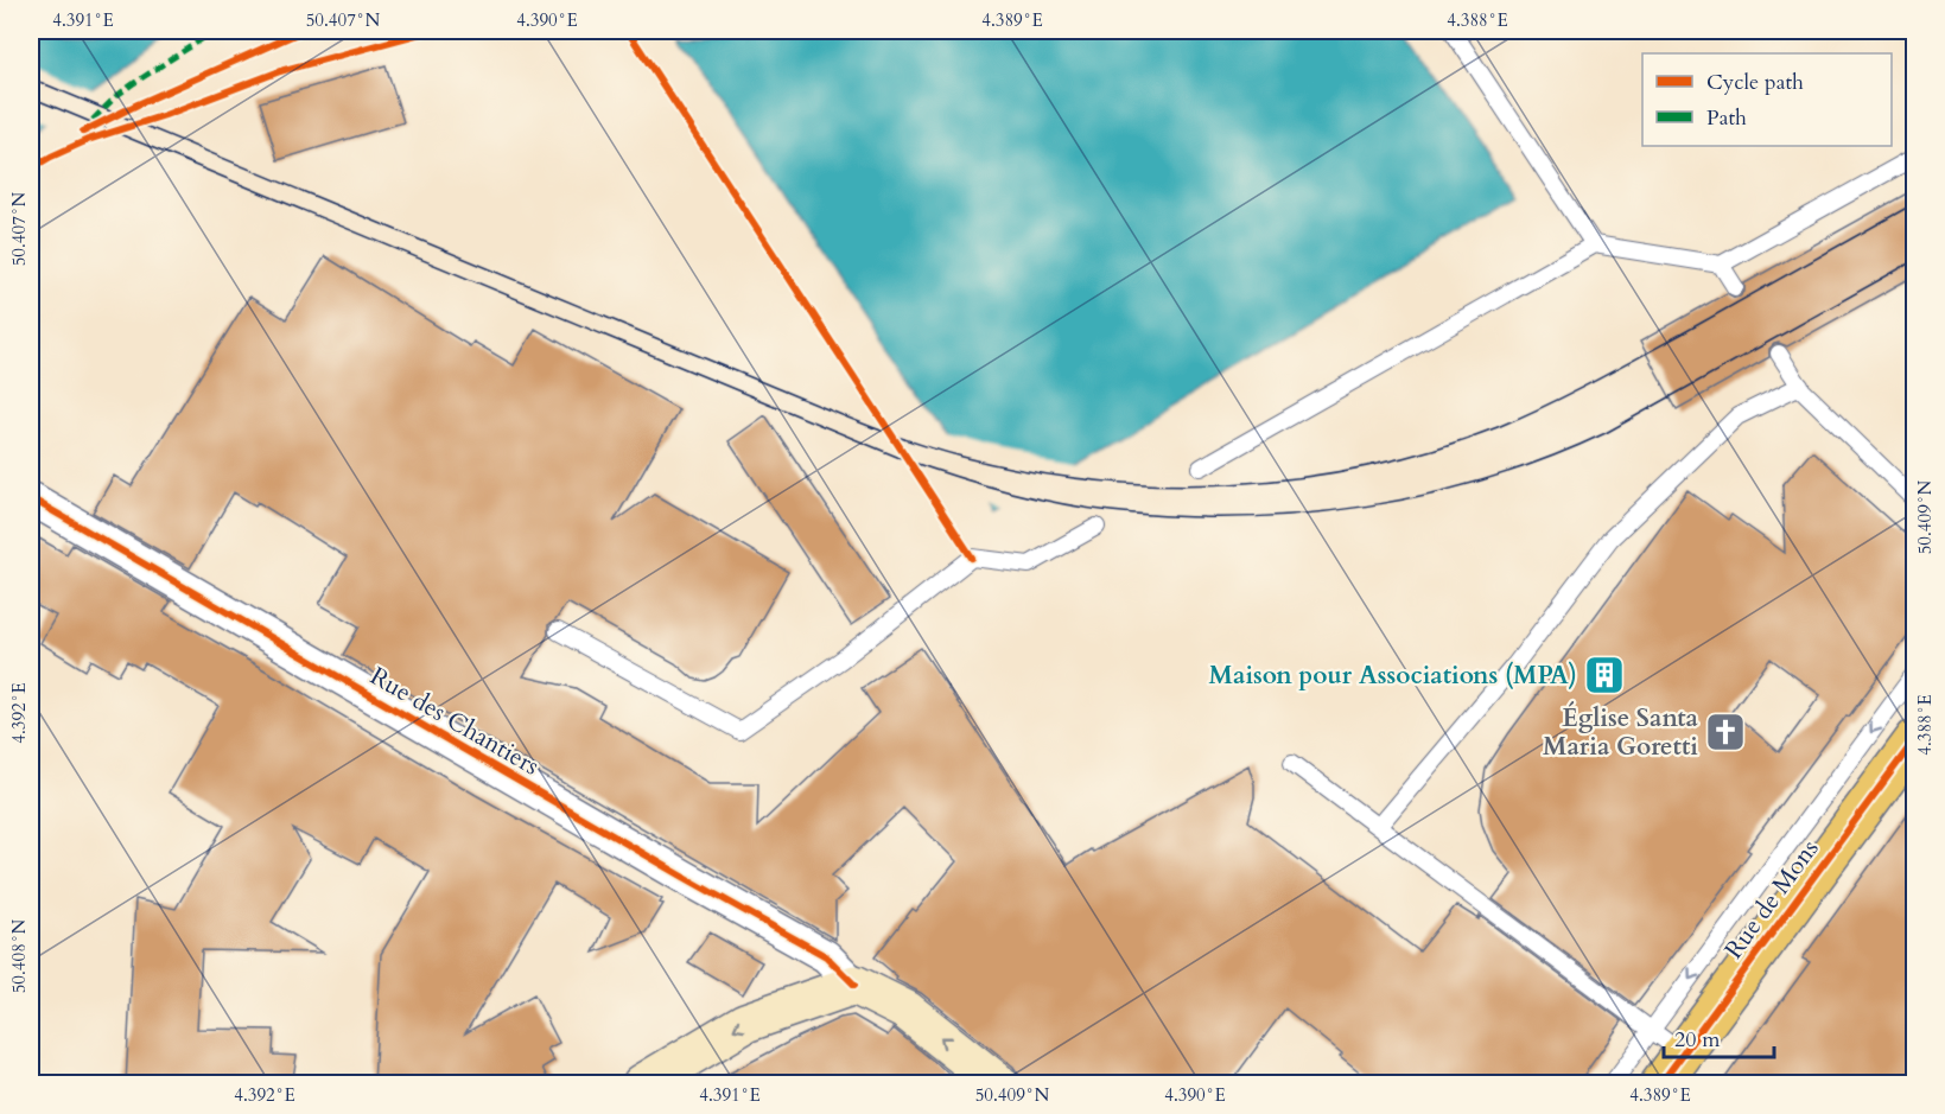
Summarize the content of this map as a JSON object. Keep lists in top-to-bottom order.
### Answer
{
  "streets": {
    "main road": ["Rue de Mons"],
    "street": ["Rue des Chantiers"]
  },
  "places": {
    "building": ["Maison pour Associations (MPA)"],
    "church": ["Église Santa Maria Goretti"]
  },
  "legend": ["Cycle path", "Path"],
  "scale_bar": "20 m",
  "coordinates": [
    "4.391°E",
    "50.407°N",
    "4.390°E",
    "4.389°E",
    "4.388°E",
    "50.409°N",
    "4.392°E",
    "50.408°N"
  ]
}
